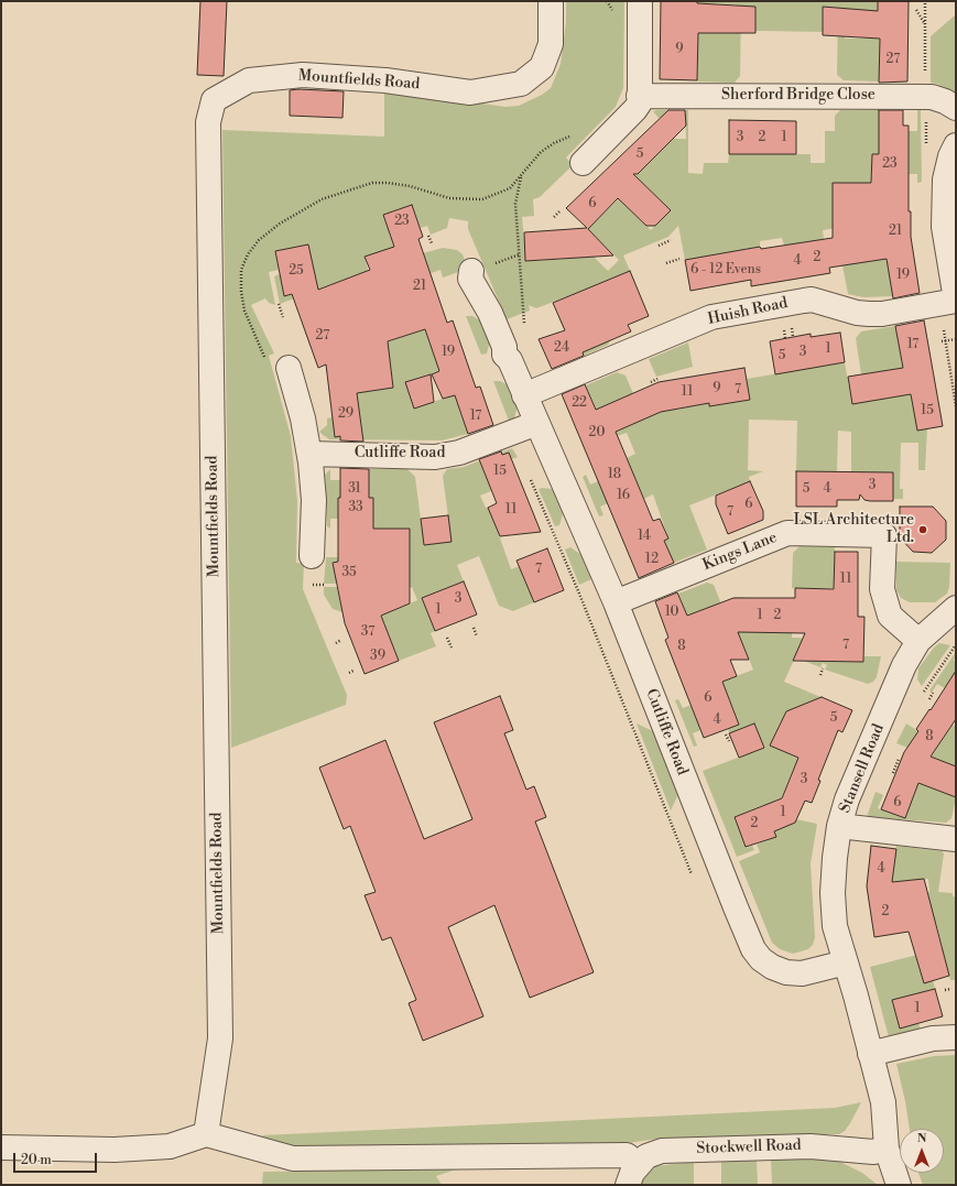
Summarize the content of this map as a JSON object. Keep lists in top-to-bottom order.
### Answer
{
  "streets": {
    "street": [
      "Mountfields Road",
      "Sherford Bridge Close",
      "Huish Road",
      "Cutliffe Road",
      "Kings Lane",
      "Stansell Road",
      "Stockwell Road"
    ]
  },
  "crossings": [
    ["Huish Road", "Cutliffe Road"],
    ["Cutliffe Road", "Kings Lane"],
    ["Cutliffe Road", "Stansell Road"],
    ["Kings Lane", "Stansell Road"],
    ["Stansell Road", "Stockwell Road"]
  ],
  "places": ["LSL Architecture Ltd."],
  "house_numbers": [
    "9",
    "27",
    "3",
    "2",
    "1",
    "5",
    "23",
    "6",
    "23",
    "21",
    "2",
    "4",
    "6 - 12 Evens",
    "25",
    "19",
    "21",
    "27",
    "17",
    "24",
    "1",
    "19",
    "3",
    "5",
    "9",
    "7",
    "11",
    "22",
    "15",
    "29",
    "17",
    "20",
    "15",
    "18",
    "3",
    "31",
    "5",
    "4",
    "16",
    "6",
    "33",
    "11",
    "7",
    "14",
    "12",
    "7",
    "35",
    "11",
    "3",
    "1",
    "10",
    "1",
    "2",
    "37",
    "7",
    "8",
    "39",
    "6",
    "5",
    "4",
    "8",
    "3",
    "6",
    "1",
    "2",
    "4",
    "2",
    "1"
  ],
  "scale_bar": "20 m",
  "north": "top"
}
